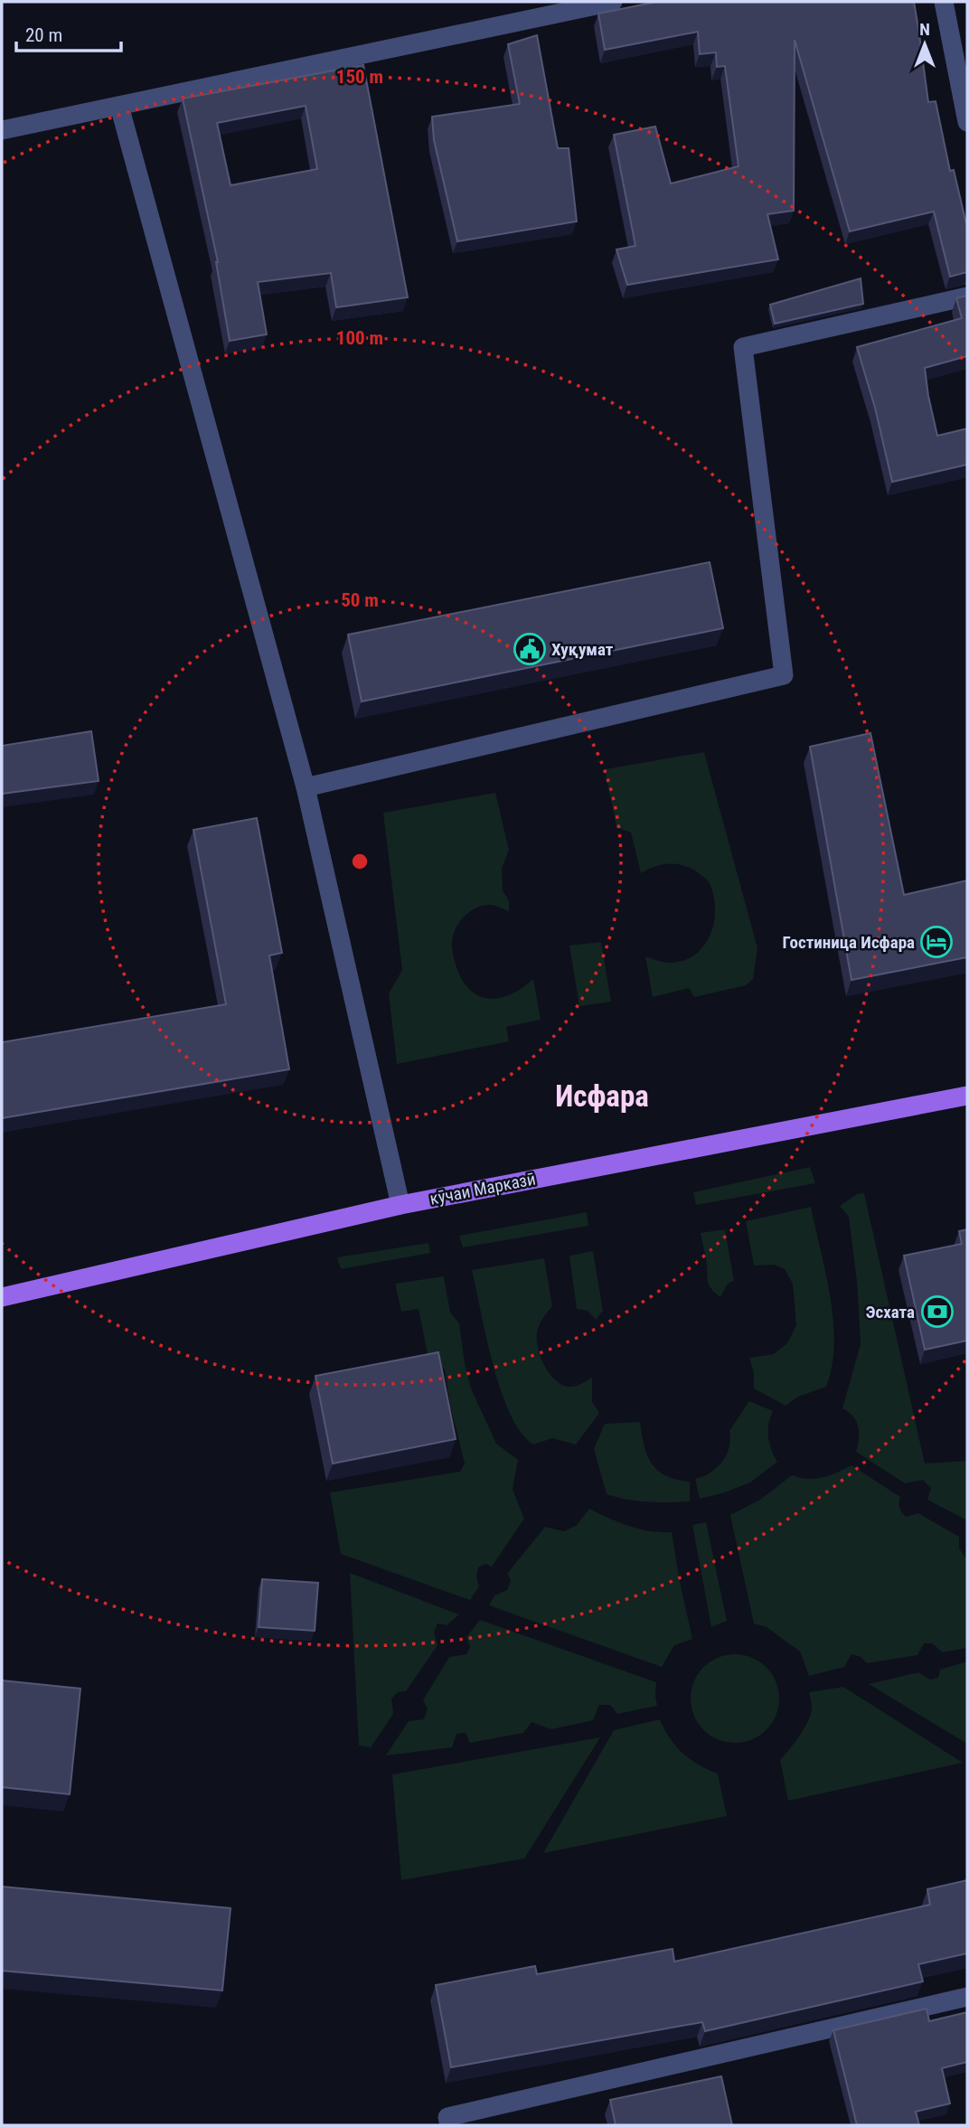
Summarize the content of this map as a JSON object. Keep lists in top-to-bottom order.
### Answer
{
  "streets": {
    "main road": ["кӯчаи Марказӣ"]
  },
  "districts": ["Исфара"],
  "places": {
    "public building": ["Хуқумат"],
    "hotel": ["Гостиница Исфара"],
    "bank": ["Эсхата"]
  },
  "scale_bar": "20 m",
  "north": "top",
  "rings": ["150 m", "100 m", "50 m"]
}
